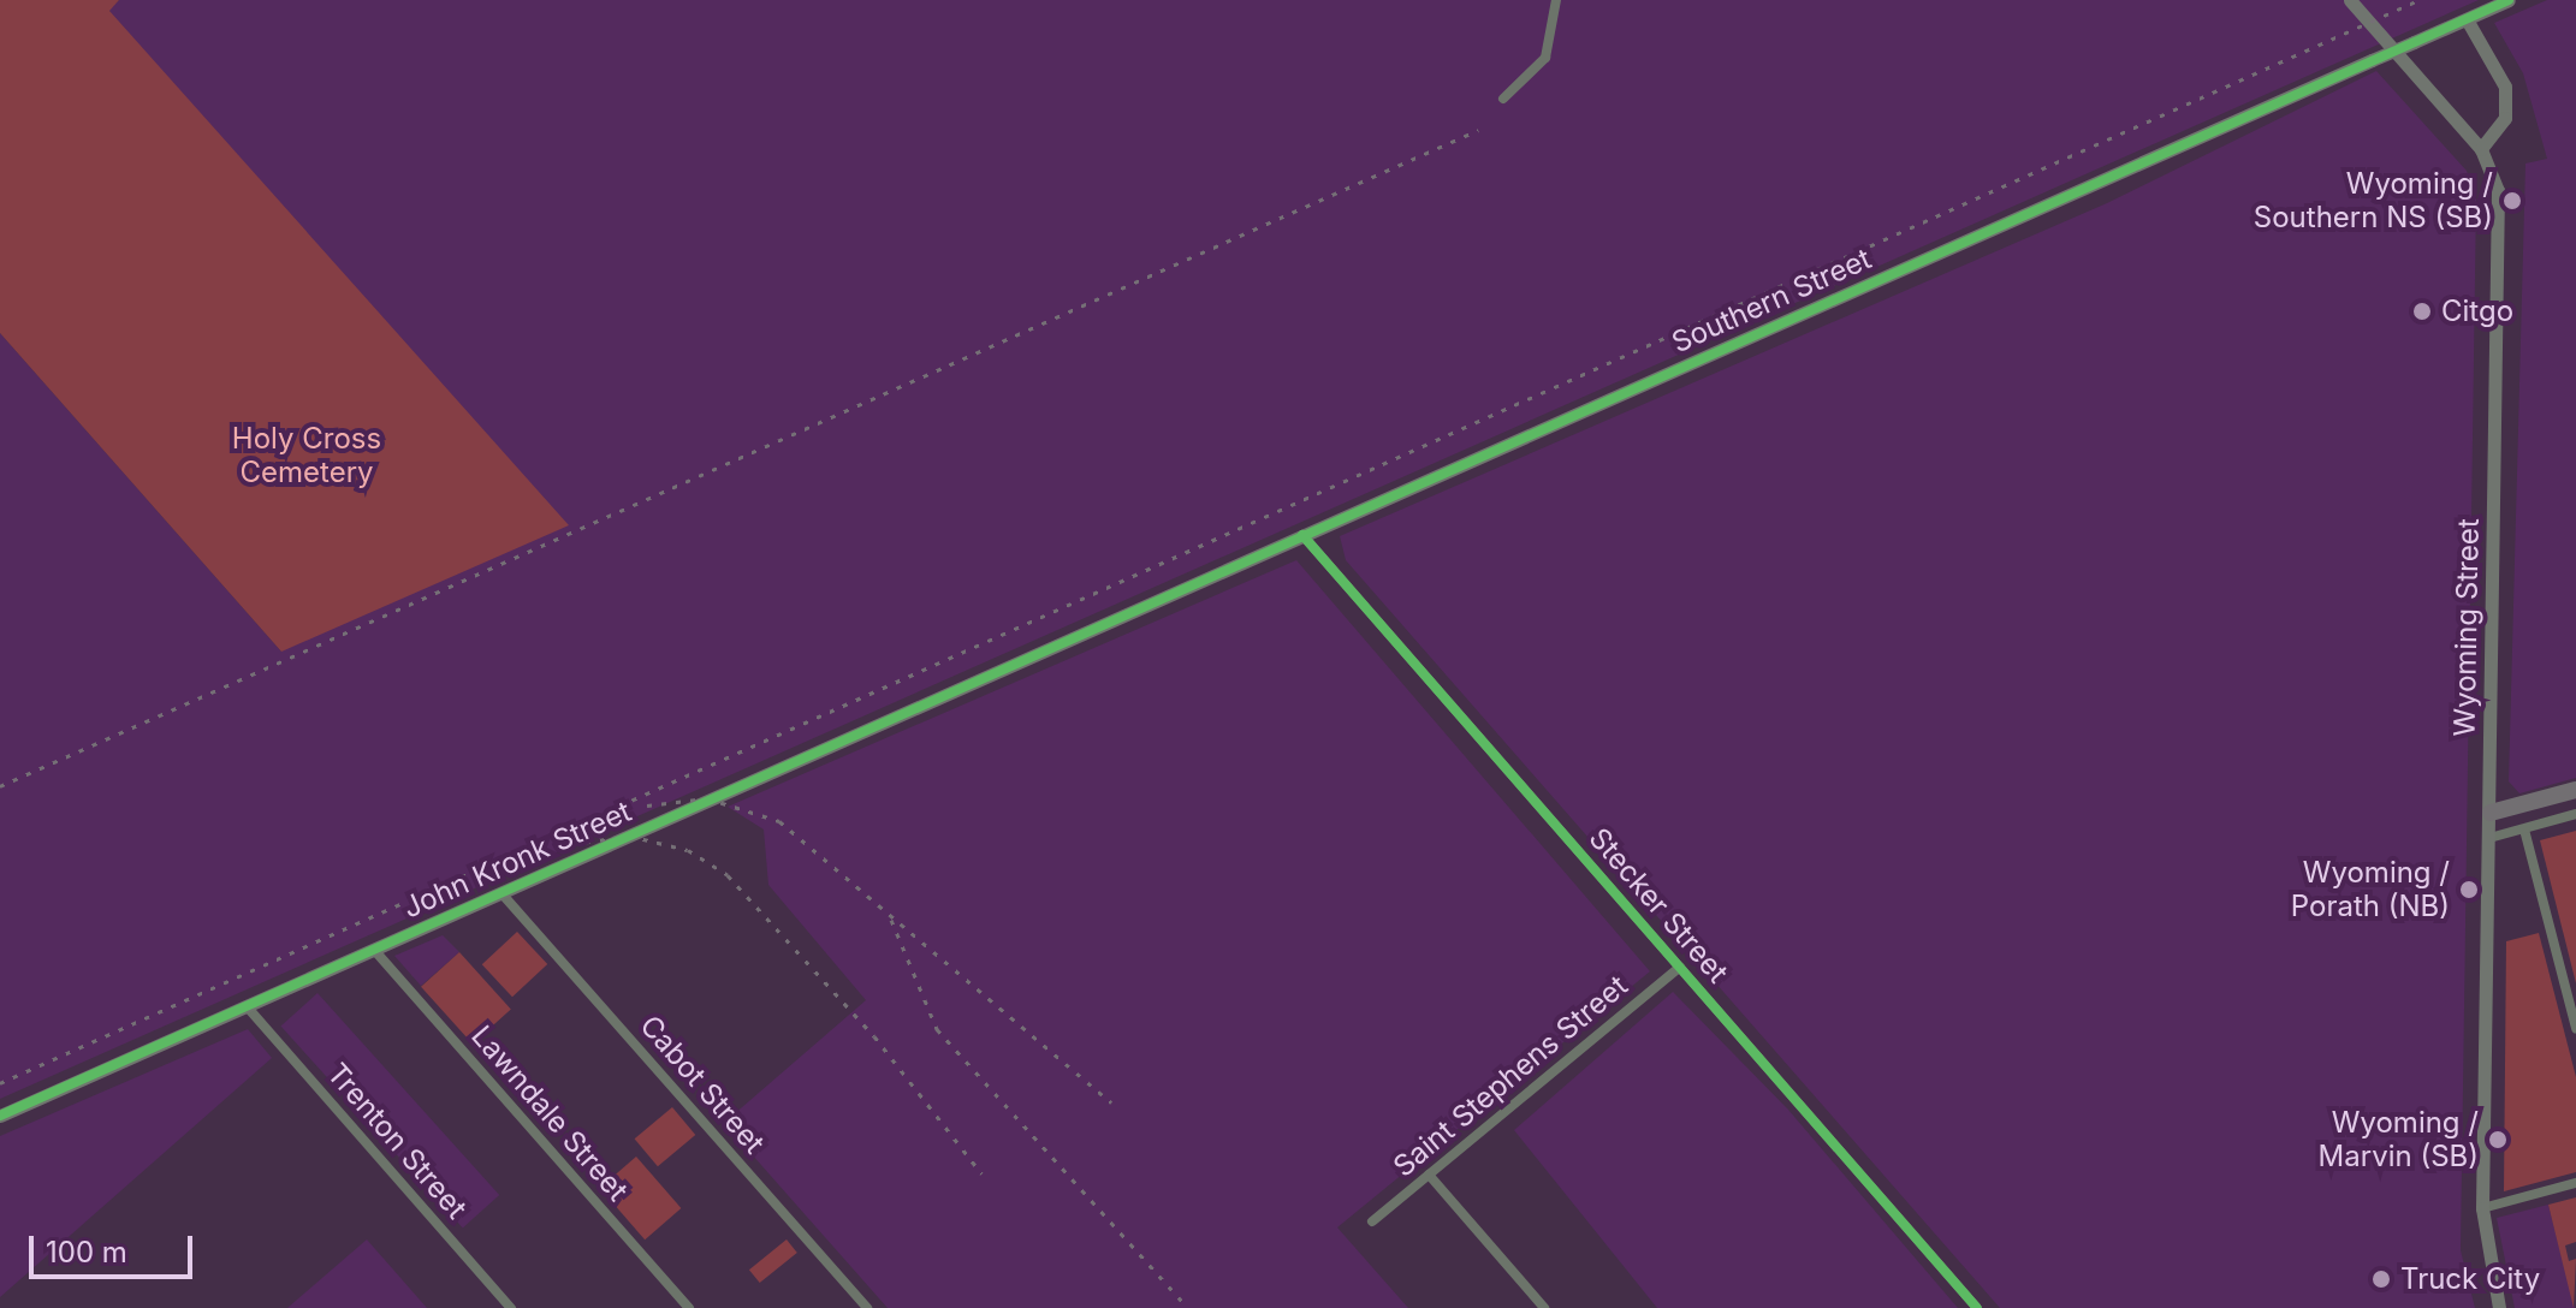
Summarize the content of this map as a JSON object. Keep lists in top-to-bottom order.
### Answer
{
  "streets": {
    "street": [
      "Southern Street",
      "Wyoming Street",
      "John Kronk Street",
      "Stecker Street",
      "Saint Stephens Street",
      "Cabot Street",
      "Lawndale Street",
      "Trenton Street"
    ]
  },
  "crossings": [
    ["Southern Street", "John Kronk Street"],
    ["Southern Street", "Stecker Street"],
    ["John Kronk Street", "Cabot Street"],
    ["John Kronk Street", "Lawndale Street"],
    ["John Kronk Street", "Trenton Street"],
    ["Stecker Street", "Saint Stephens Street"]
  ],
  "parks": ["Holy Cross Cemetery"],
  "places": [
    "Wyoming / Southern NS (SB)",
    "Citgo",
    "Wyoming / Porath (NB)",
    "Wyoming / Marvin (SB)",
    "Truck City"
  ],
  "scale_bar": "100 m"
}
